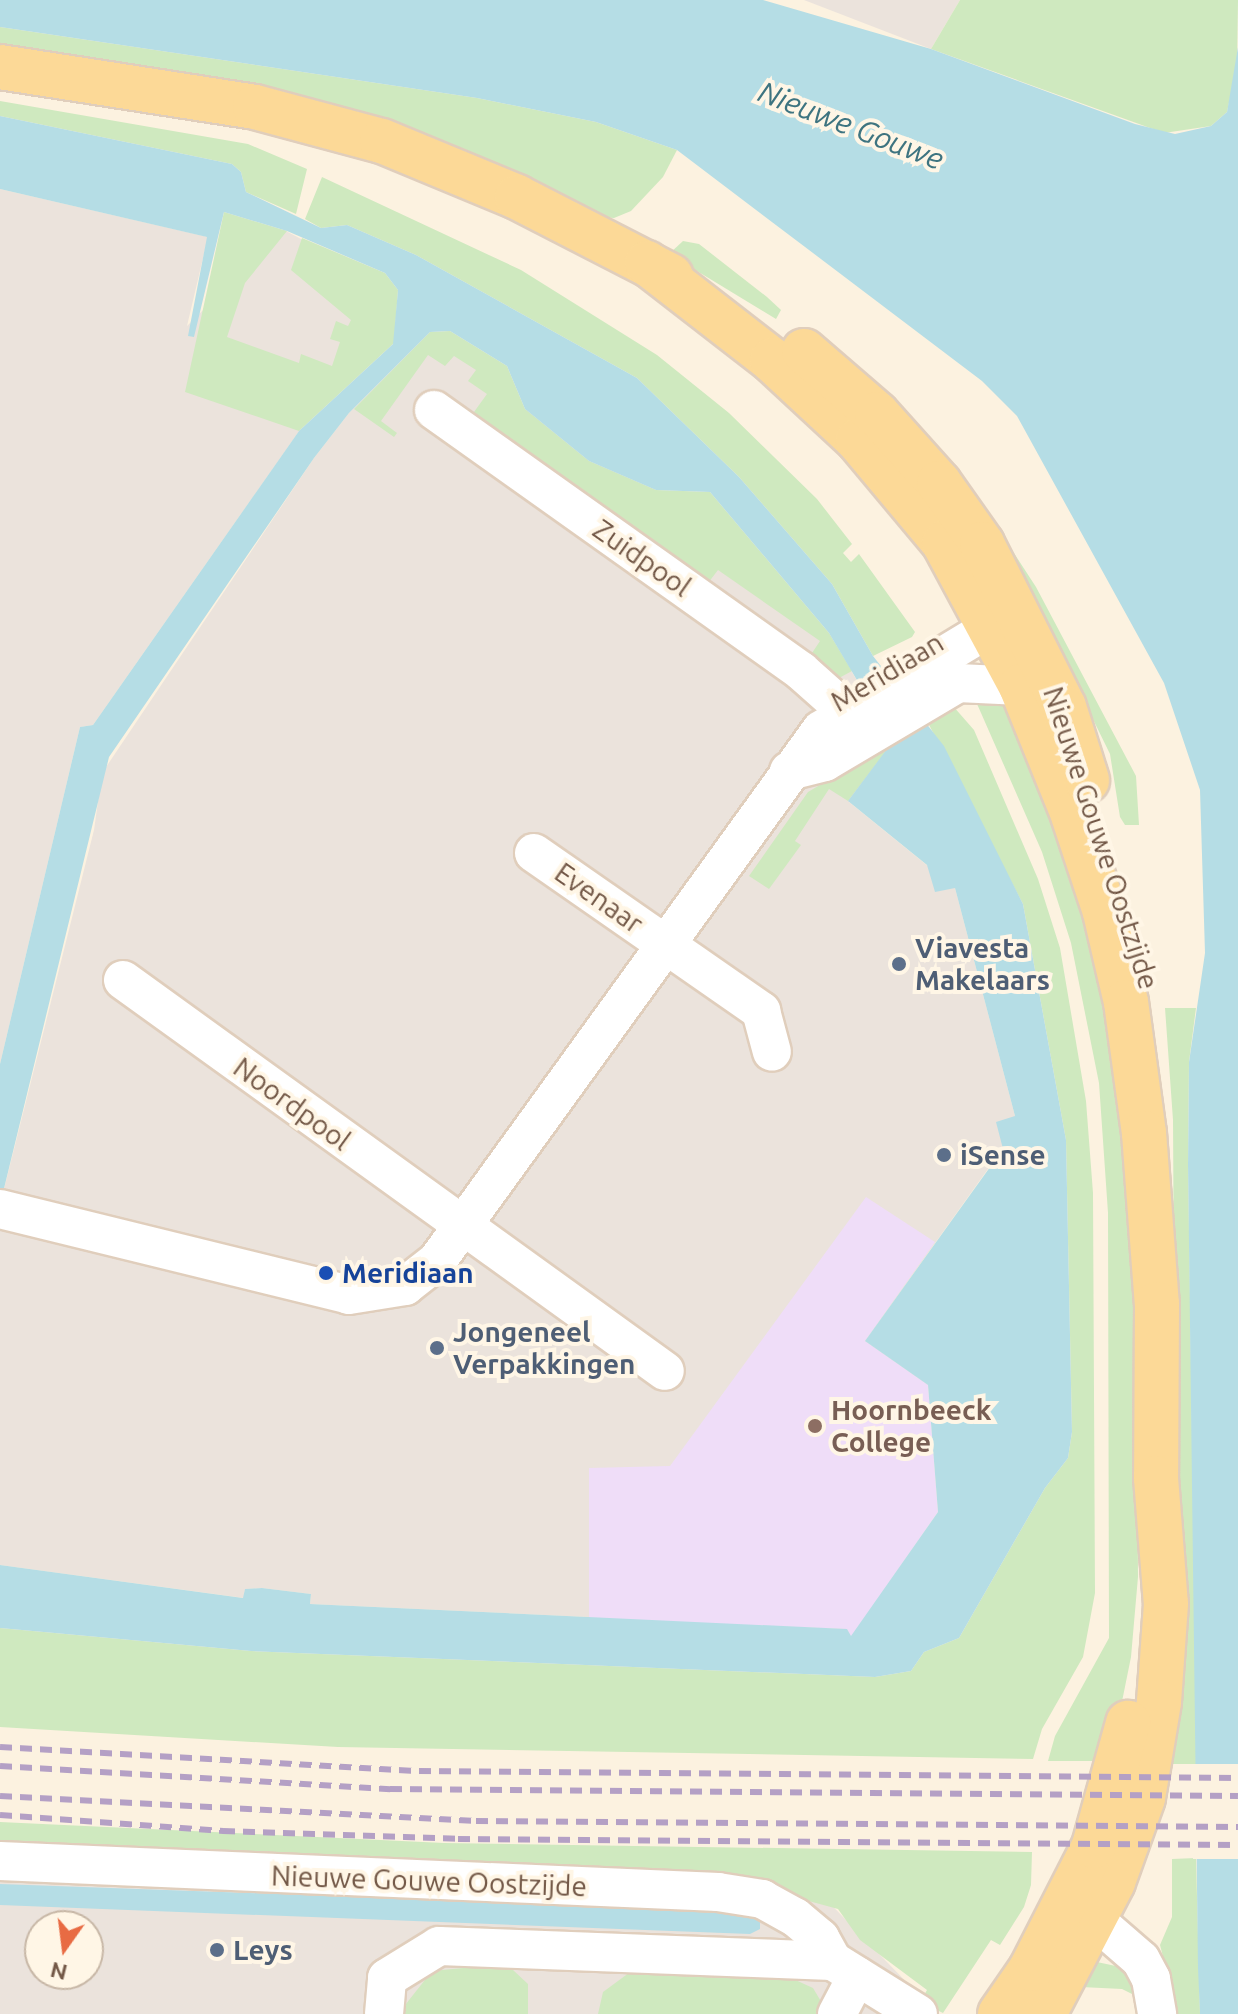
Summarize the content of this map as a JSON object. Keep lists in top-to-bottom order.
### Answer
{
  "streets": {
    "main road": ["Nieuwe Gouwe Oostzijde"],
    "street": [
      "Zuidpool",
      "Meridiaan",
      "Evenaar",
      "Noordpool"
    ]
  },
  "crossings": [
    ["Zuidpool", "Meridiaan"],
    ["Meridiaan", "Nieuwe Gouwe Oostzijde"],
    ["Meridiaan", "Evenaar"],
    ["Meridiaan", "Noordpool"]
  ],
  "water": ["Nieuwe Gouwe"],
  "places": [
    "Viavesta Makelaars",
    "iSense",
    "Meridiaan",
    "Jongeneel Verpakkingen",
    "Hoornbeeck College",
    "Leys"
  ],
  "north": "bottom"
}
